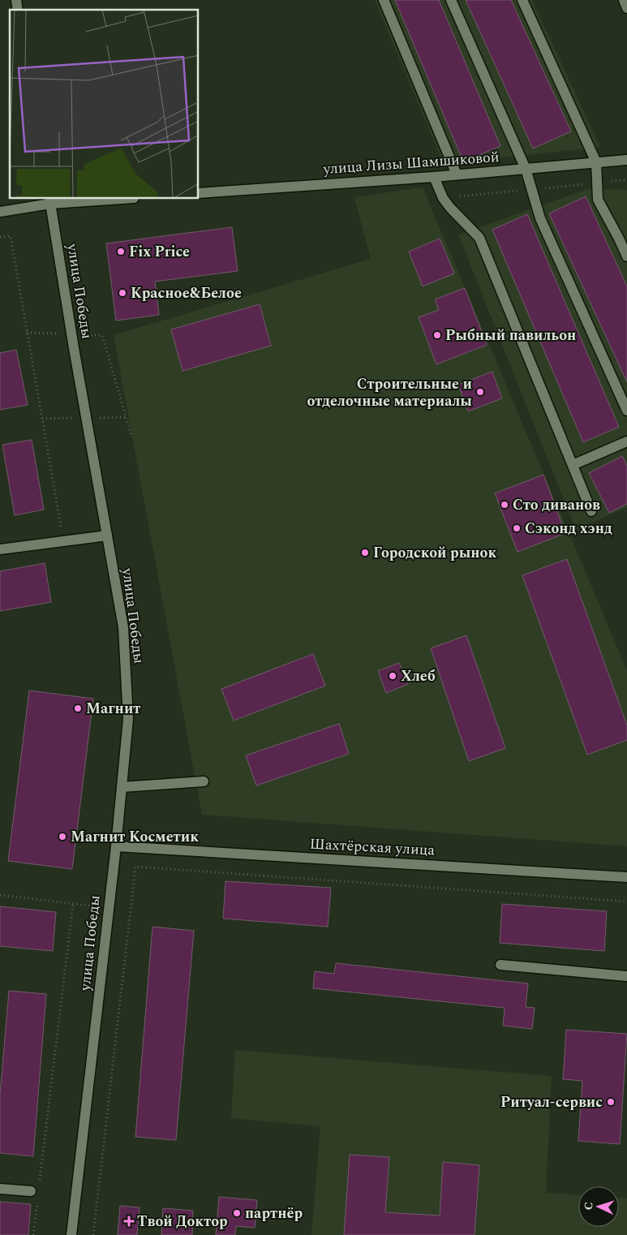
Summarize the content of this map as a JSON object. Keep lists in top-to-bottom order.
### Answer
{
  "streets": {
    "street": ["улица Лизы Шамшиковой", "улица Победы", "Шахтёрская улица"]
  },
  "crossings": [
    ["улица Победы", "Шахтёрская улица"]
  ],
  "places": {
    "other": [
      "Fix Price",
      "Красное&Белое",
      "Рыбный павильон",
      "Строительные и отделочные материалы",
      "Сто диванов",
      "Сэконд хэнд",
      "Городской рынок",
      "Хлеб",
      "Магнит",
      "Магнит Косметик",
      "Ритуал-сервис",
      "партнёр"
    ],
    "health": ["Твой Доктор"]
  },
  "north": "left"
}
